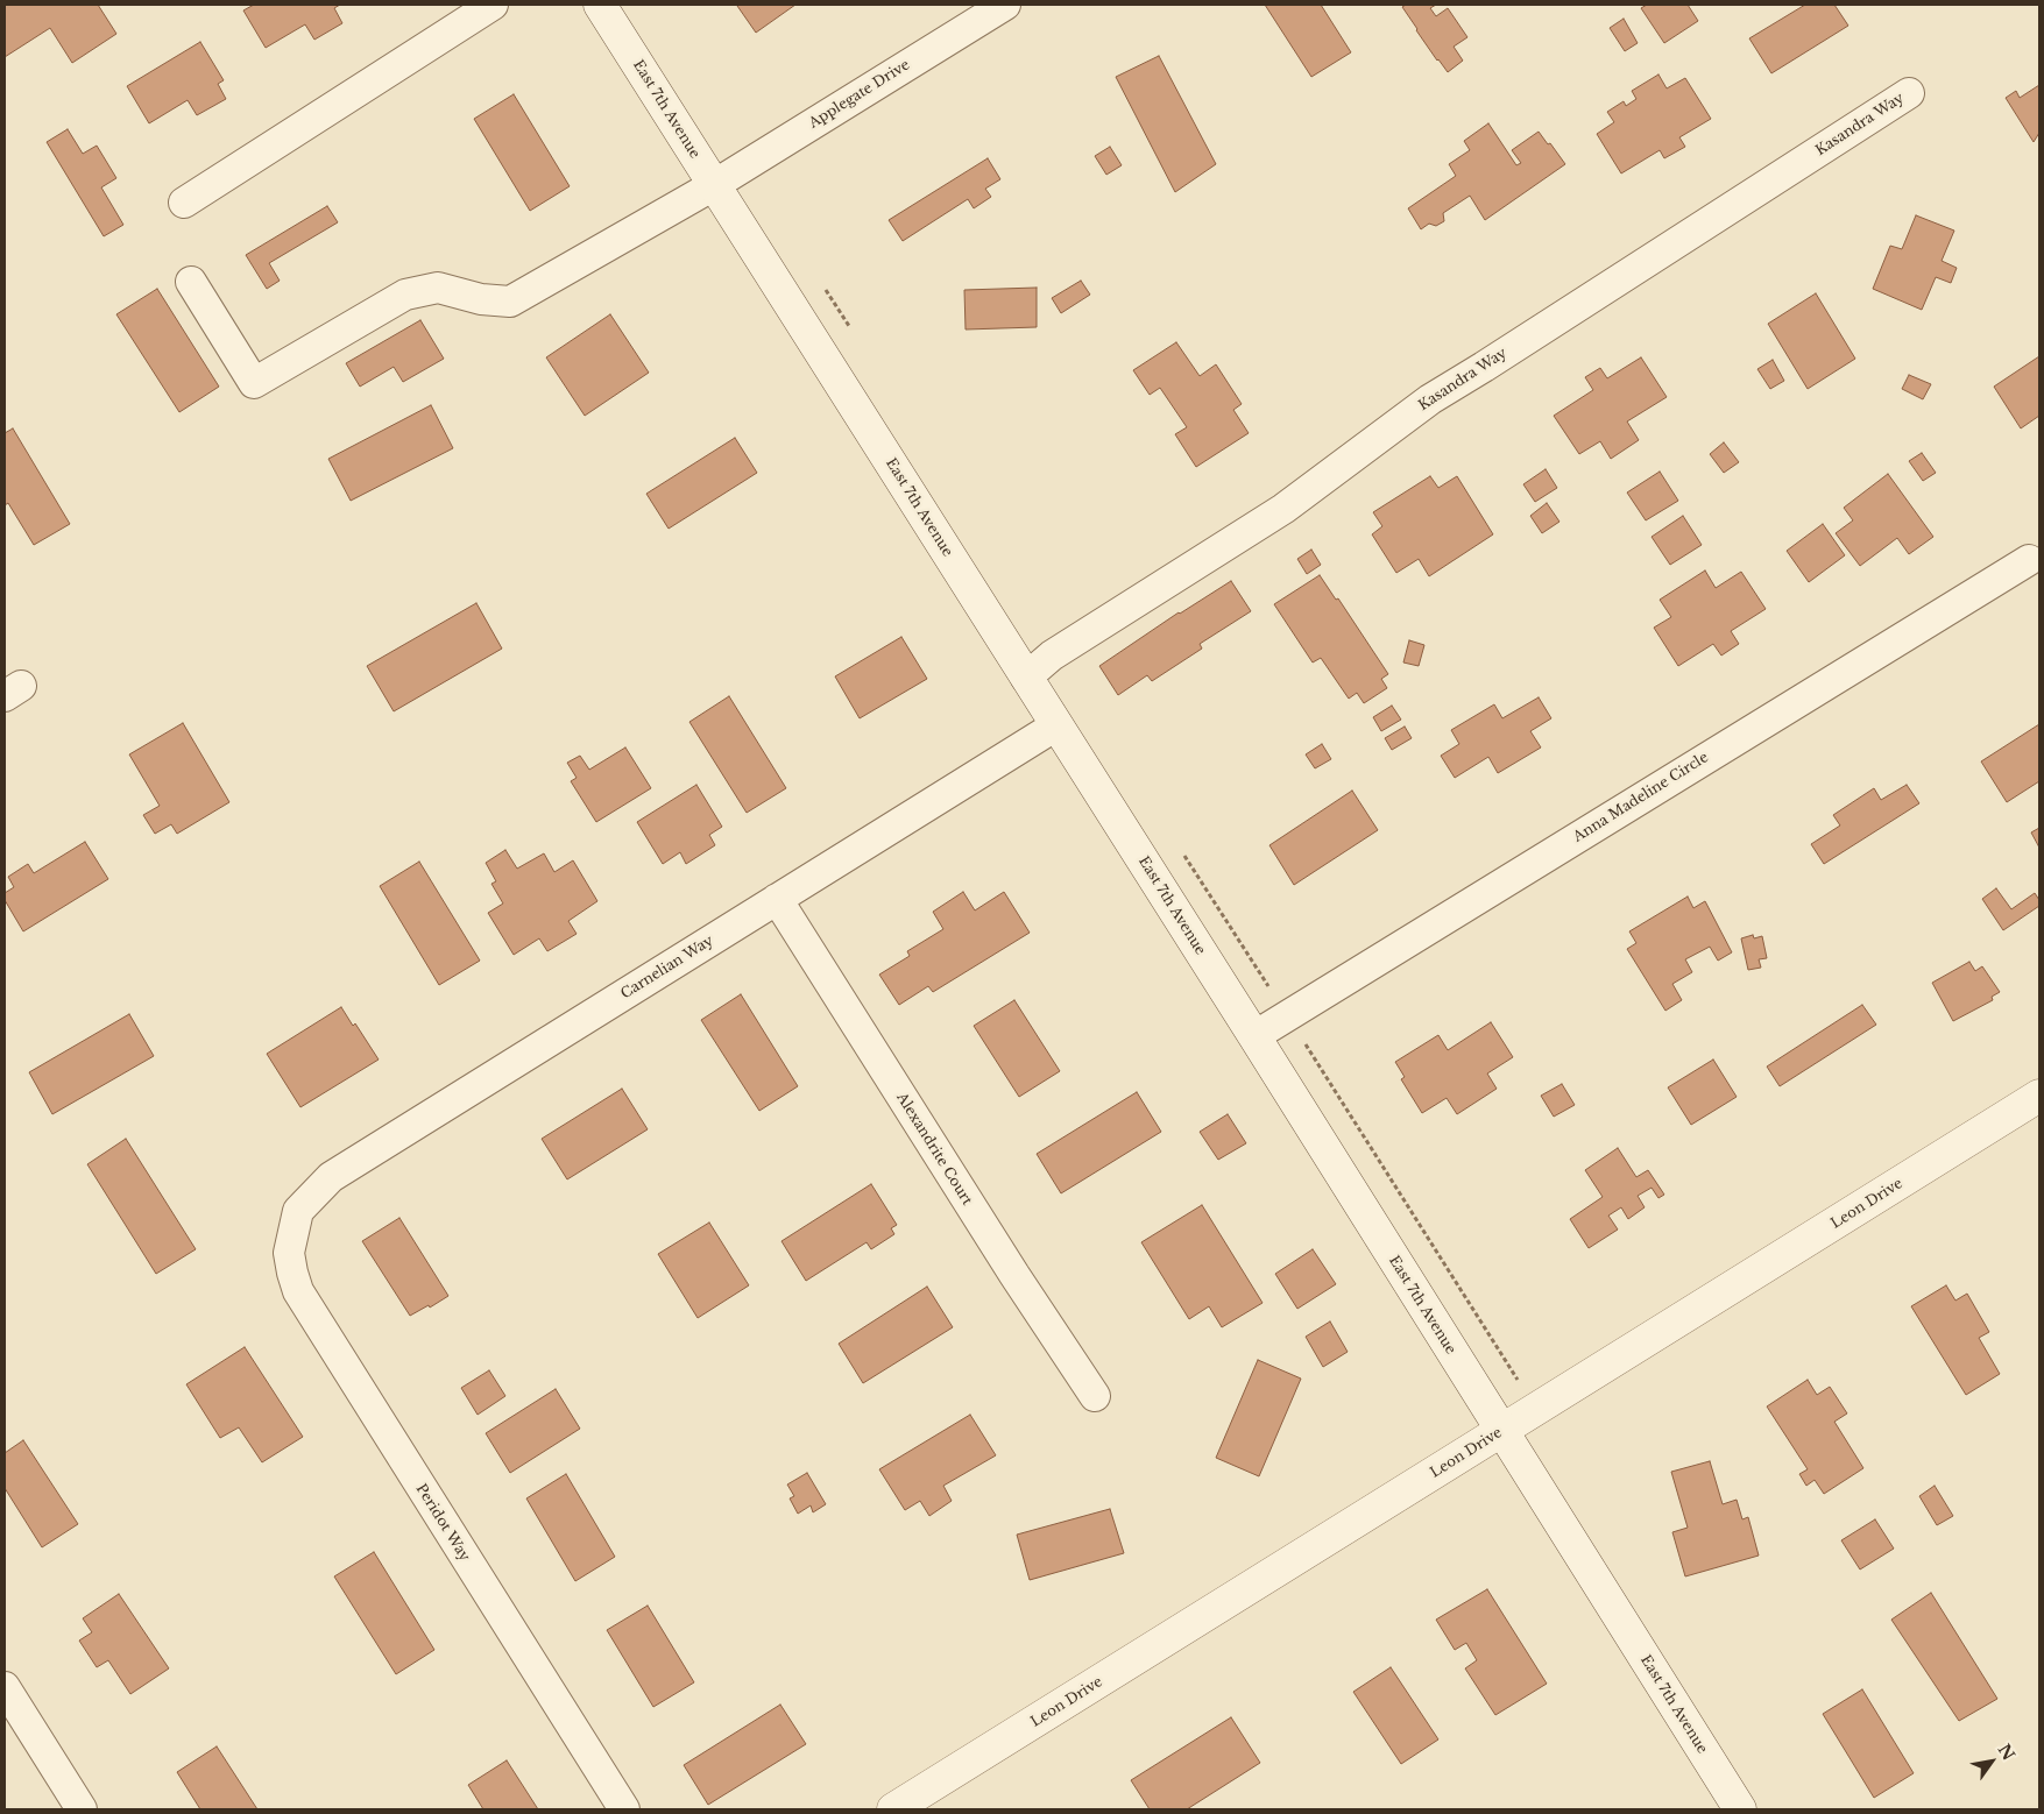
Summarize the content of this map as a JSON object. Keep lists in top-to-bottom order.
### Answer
{
  "streets": {
    "main road": ["East 7th Avenue", "Leon Drive"],
    "street": [
      "Applegate Drive",
      "Kasandra Way",
      "Anna Madeline Circle",
      "Carnelian Way",
      "Alexandrite Court",
      "Peridot Way"
    ]
  },
  "crossings": [
    ["Applegate Drive", "East 7th Avenue"],
    ["East 7th Avenue", "Kasandra Way"],
    ["East 7th Avenue", "Anna Madeline Circle"],
    ["East 7th Avenue", "Carnelian Way"],
    ["East 7th Avenue", "Leon Drive"],
    ["Carnelian Way", "Alexandrite Court"],
    ["Carnelian Way", "Peridot Way"]
  ],
  "north": "top right"
}
